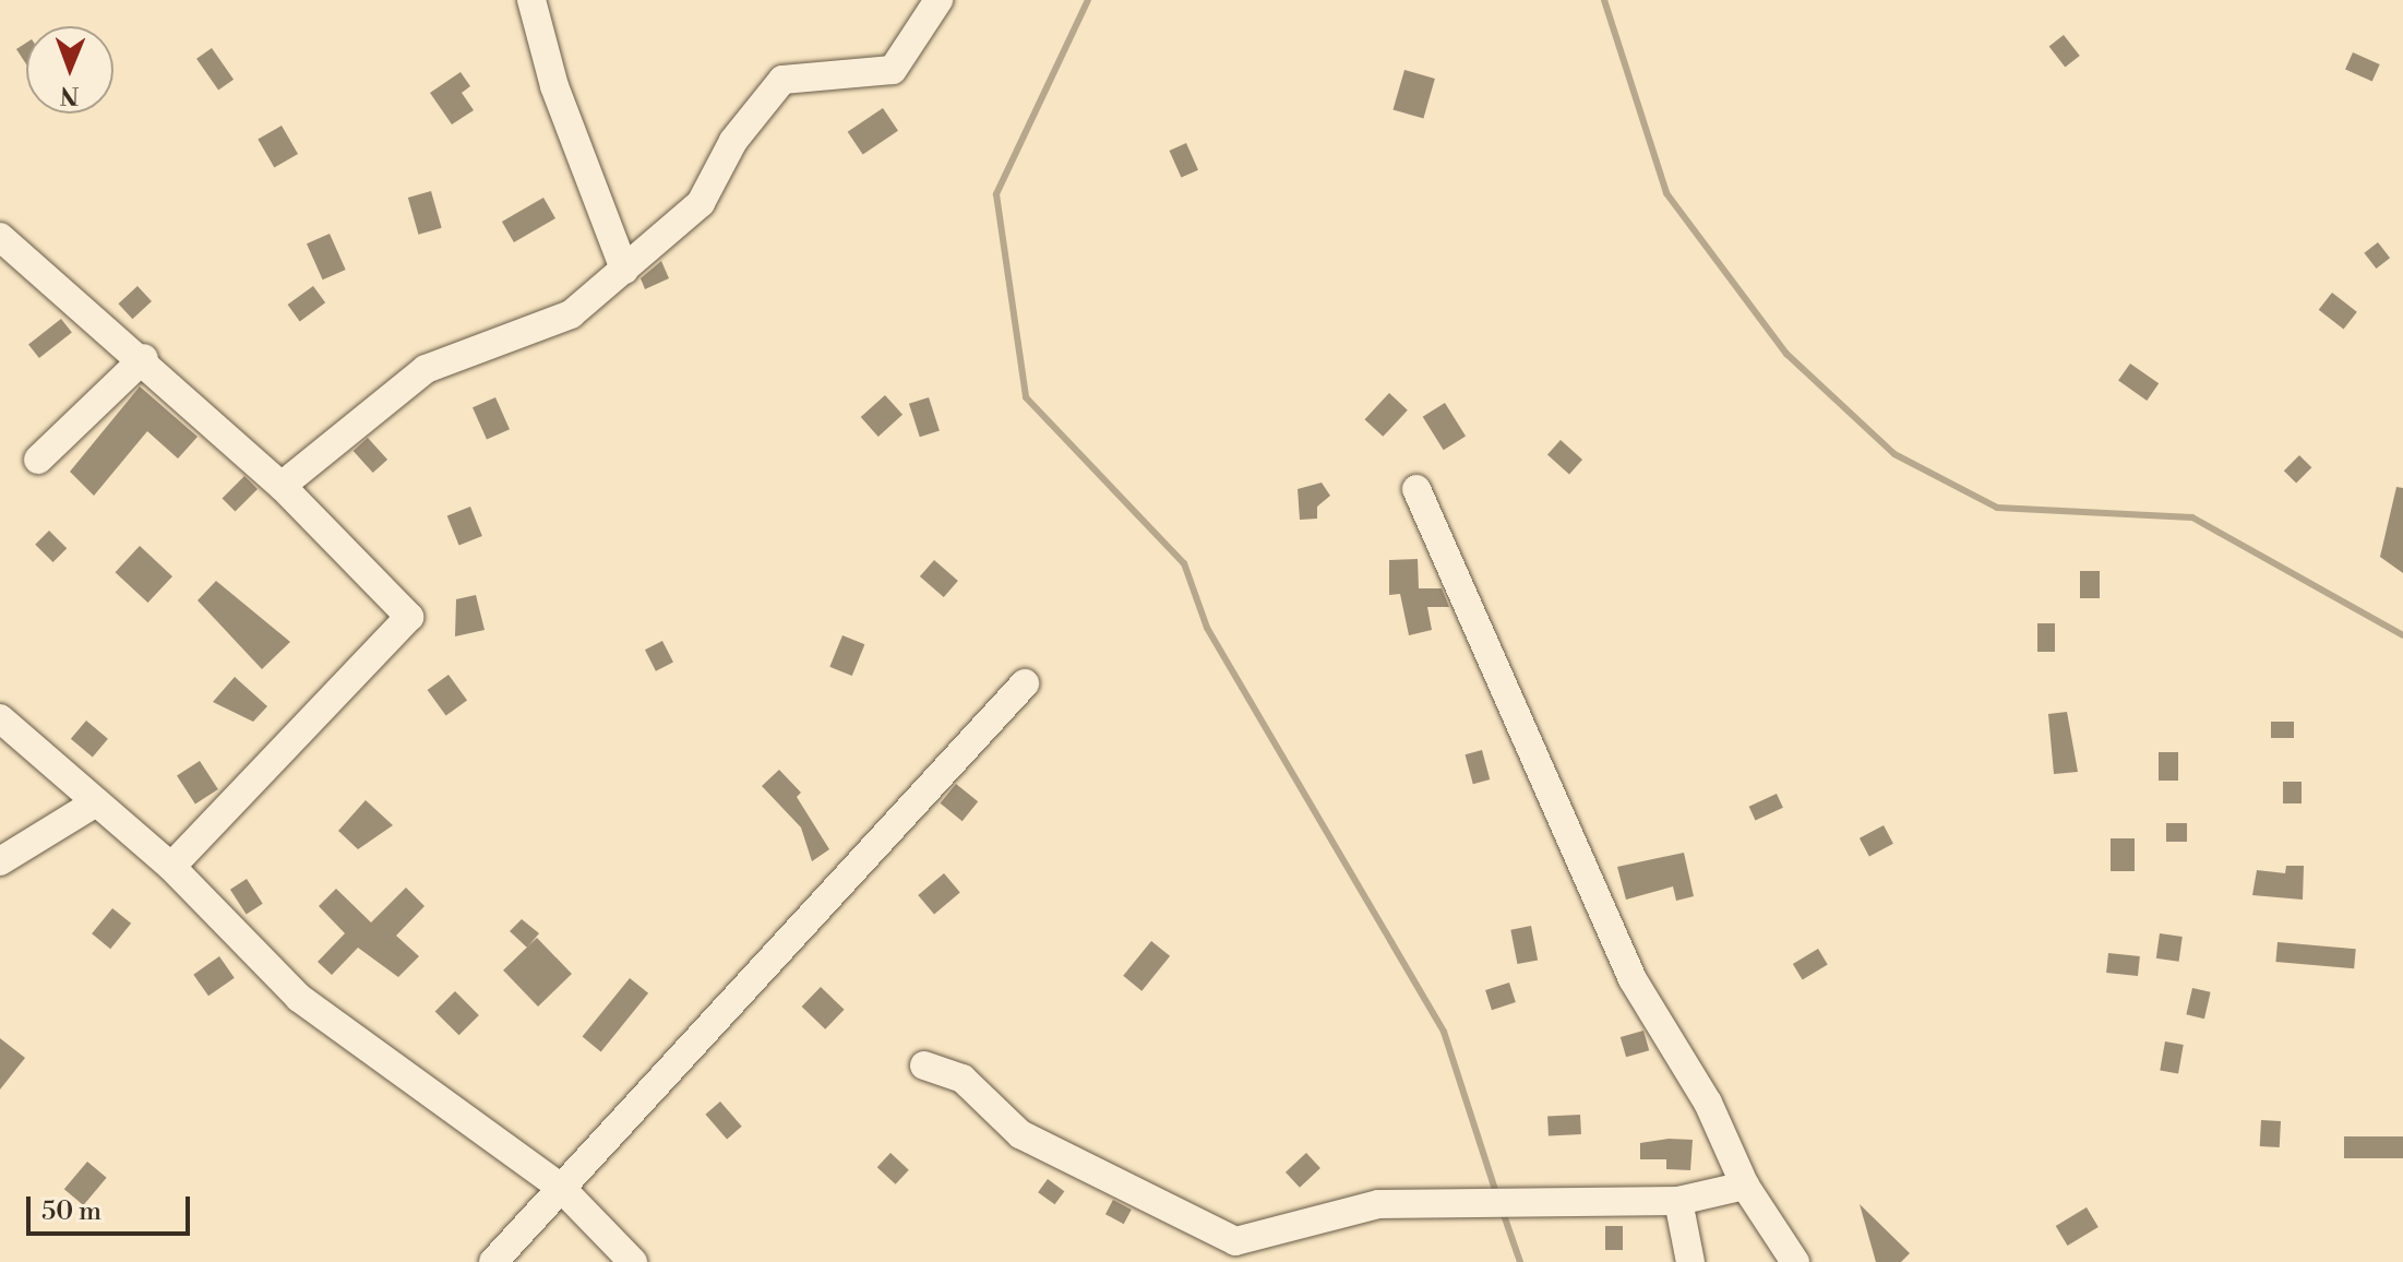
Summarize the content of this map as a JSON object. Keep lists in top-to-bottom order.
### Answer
{
  "scale_bar": "50 m",
  "north": "bottom"
}
